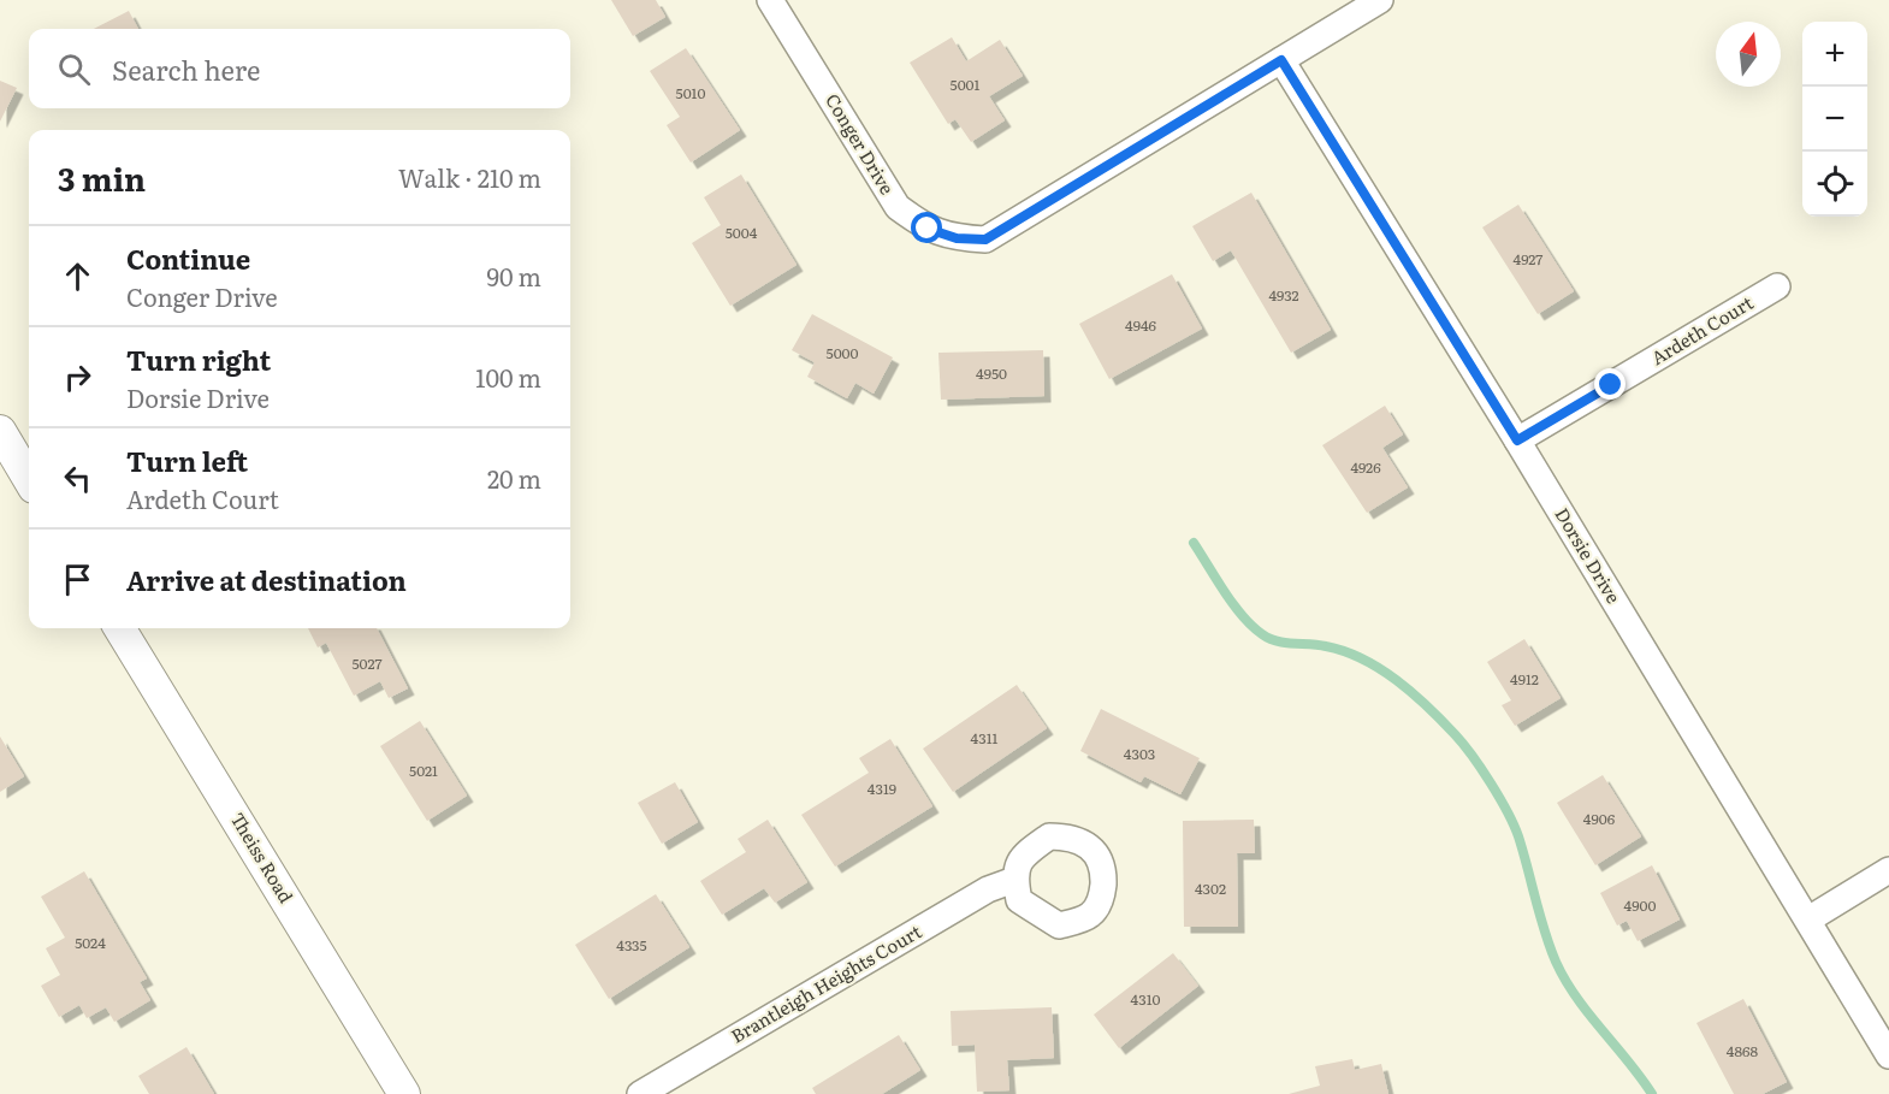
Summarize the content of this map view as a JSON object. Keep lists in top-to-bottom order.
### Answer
{
  "streets": {
    "street": [
      "Conger Drive",
      "Ardeth Court",
      "Dorsie Drive",
      "Theiss Road",
      "Brantleigh Heights Court"
    ]
  },
  "crossings": [
    ["Conger Drive", "Dorsie Drive"],
    ["Ardeth Court", "Dorsie Drive"]
  ],
  "house_numbers": [
    "5001",
    "5010",
    "5004",
    "4927",
    "4932",
    "4946",
    "5000",
    "4950",
    "4926",
    "5027",
    "4912",
    "4311",
    "4303",
    "5021",
    "4319",
    "4906",
    "4302",
    "4900",
    "5024",
    "4335",
    "4310",
    "4868"
  ],
  "north": "top",
  "page": {
    "map_buttons": ["+", "−"],
    "search": "Search here",
    "heading": ["3 min", "Walk · 210 m"],
    "list": [
      ["Continue", "Conger Drive", "90 m"],
      ["Turn right", "Dorsie Drive", "100 m"],
      ["Turn left", "Ardeth Court", "20 m"],
      "Arrive at destination"
    ]
  }
}
